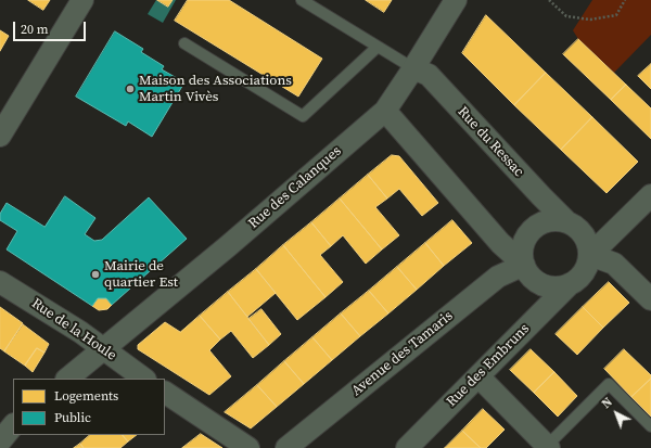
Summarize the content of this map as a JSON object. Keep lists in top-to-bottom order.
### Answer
{
  "streets": {
    "street": [
      "Rue du Ressac",
      "Rue des Calanques",
      "Rue de la Houle",
      "Avenue des Tamaris",
      "Rue des Embruns"
    ]
  },
  "crossings": [
    ["Rue du Ressac", "Rue des Calanques"],
    ["Rue du Ressac", "Avenue des Tamaris"],
    ["Rue du Ressac", "Rue des Embruns"],
    ["Rue des Calanques", "Rue de la Houle"],
    ["Avenue des Tamaris", "Rue des Embruns"]
  ],
  "places": ["Maison des Associations Martin Vivès", "Mairie de quartier Est"],
  "legend": ["Logements", "Public"],
  "scale_bar": "20 m",
  "north": "top left"
}
